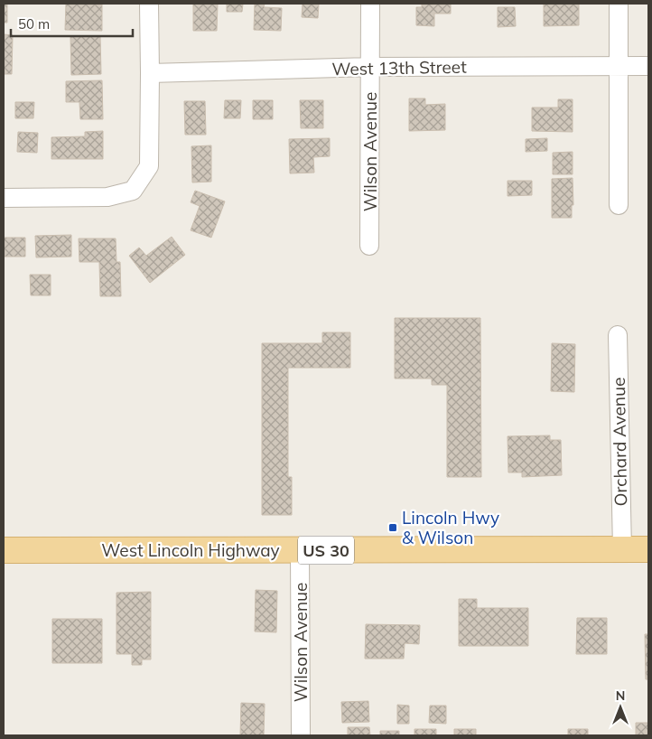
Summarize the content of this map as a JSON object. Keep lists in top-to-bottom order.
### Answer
{
  "streets": {
    "main road": ["West Lincoln Highway", "US 30"],
    "street": ["West 13th Street", "Wilson Avenue", "Orchard Avenue"]
  },
  "crossings": [
    ["West 13th Street", "Wilson Avenue"],
    ["Wilson Avenue", "West Lincoln Highway"],
    ["Orchard Avenue", "West Lincoln Highway"]
  ],
  "places": {
    "transit": ["Lincoln Hwy & Wilson"]
  },
  "scale_bar": "50 m",
  "north": "top"
}
